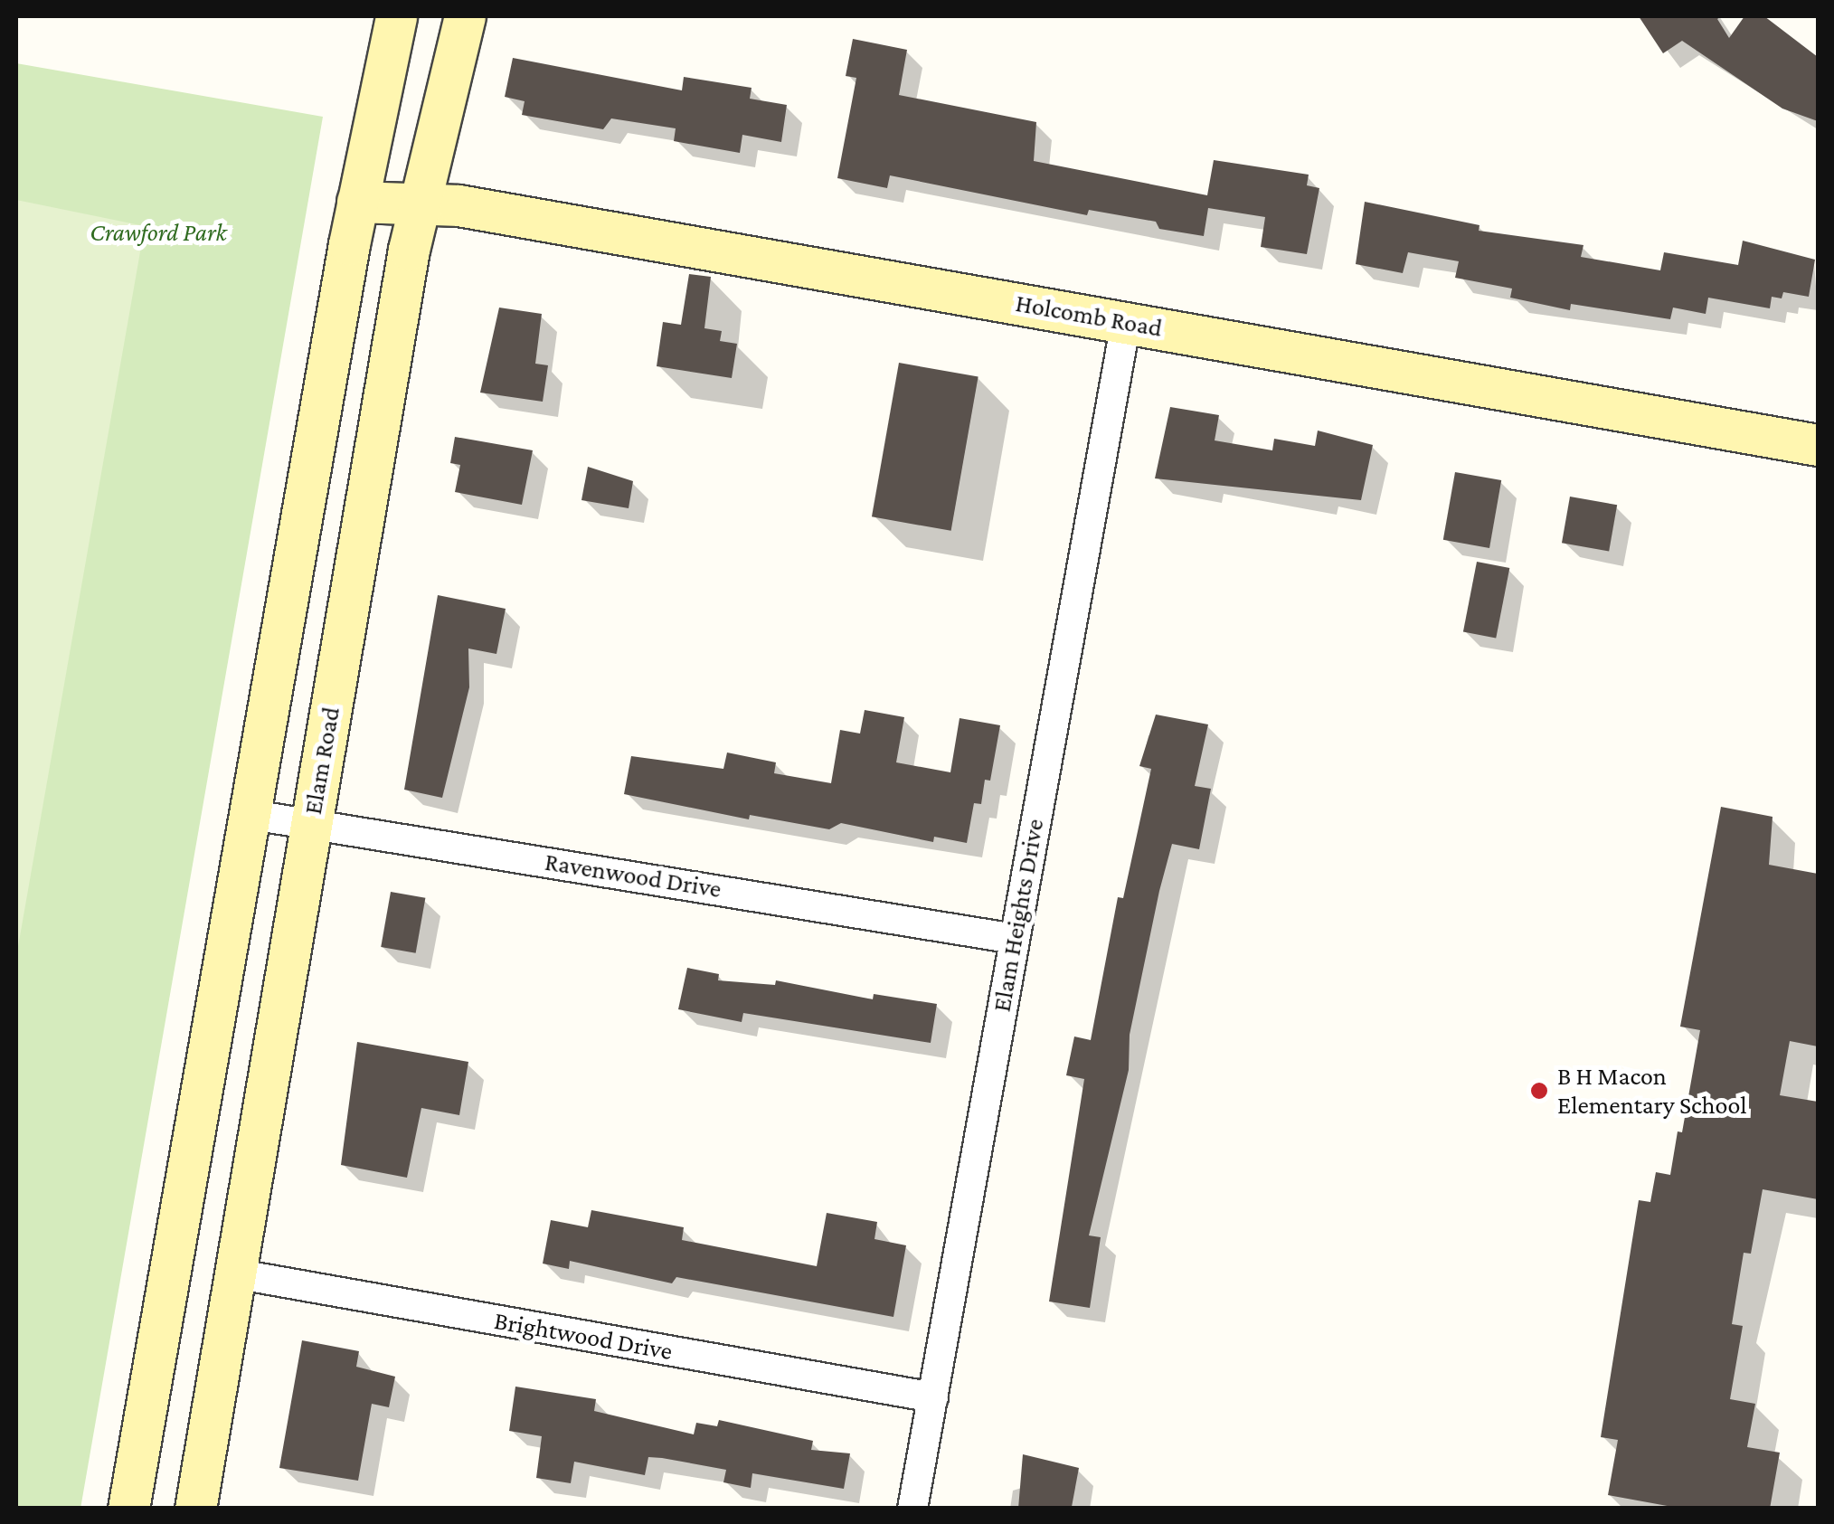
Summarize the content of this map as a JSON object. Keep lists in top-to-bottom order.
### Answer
{
  "streets": {
    "main road": ["Holcomb Road", "Elam Road"],
    "street": ["Ravenwood Drive", "Elam Heights Drive", "Brightwood Drive"]
  },
  "crossings": [
    ["Holcomb Road", "Elam Road"],
    ["Holcomb Road", "Elam Heights Drive"],
    ["Elam Road", "Ravenwood Drive"],
    ["Elam Road", "Brightwood Drive"],
    ["Ravenwood Drive", "Elam Heights Drive"],
    ["Elam Heights Drive", "Brightwood Drive"]
  ],
  "parks": ["Crawford Park"],
  "places": ["B H Macon Elementary School"]
}
